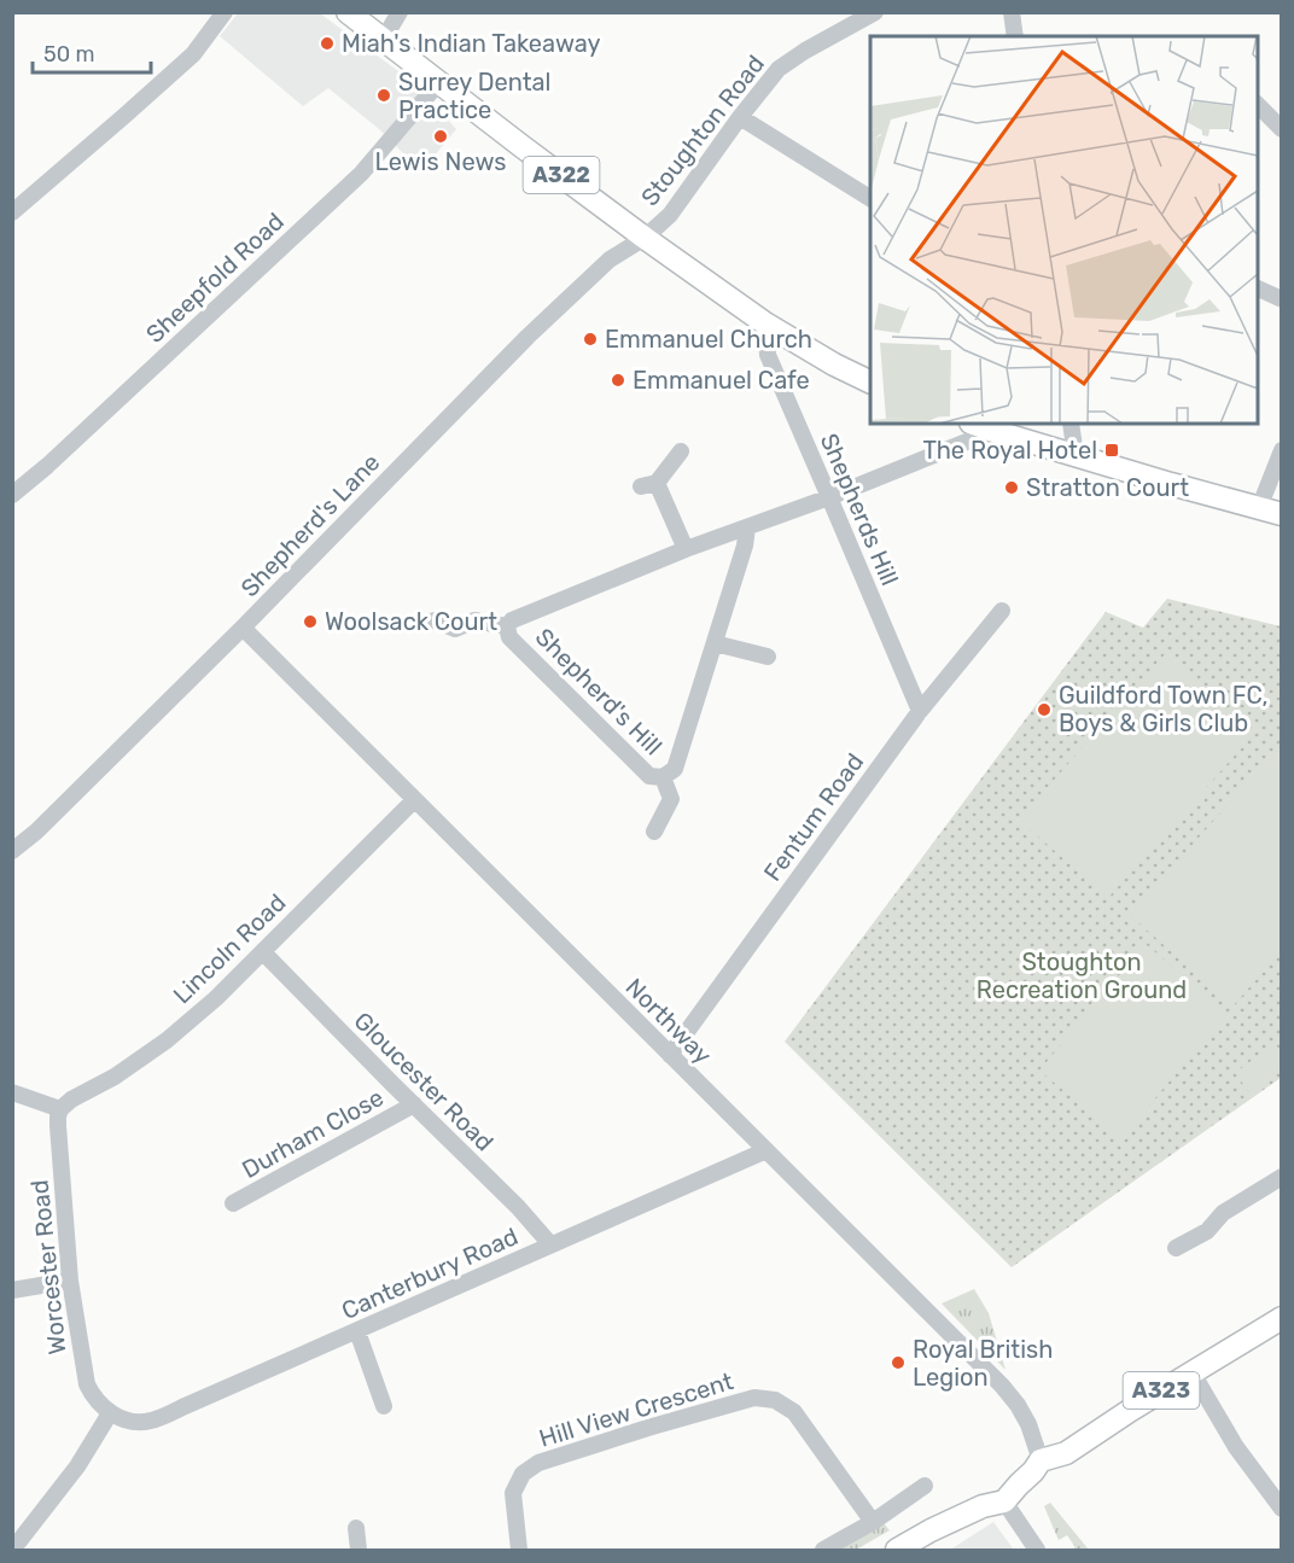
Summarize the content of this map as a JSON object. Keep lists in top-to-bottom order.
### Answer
{
  "streets": {
    "main road": ["A322", "A323"],
    "street": [
      "Stoughton Road",
      "Sheepfold Road",
      "Shepherds Hill",
      "Shepherd's Lane",
      "Shepherd's Hill",
      "Fentum Road",
      "Lincoln Road",
      "Northway",
      "Gloucester Road",
      "Durham Close",
      "Worcester Road",
      "Canterbury Road",
      "Hill View Crescent"
    ]
  },
  "crossings": [
    ["Stoughton Road", "A322"],
    ["Stoughton Road", "Shepherd's Lane"],
    ["A322", "Sheepfold Road"],
    ["A322", "Shepherds Hill"],
    ["A322", "Shepherd's Lane"],
    ["Shepherds Hill", "Shepherd's Hill"],
    ["Shepherds Hill", "Fentum Road"],
    ["Shepherd's Lane", "Northway"],
    ["Fentum Road", "Northway"],
    ["Lincoln Road", "Northway"],
    ["Lincoln Road", "Gloucester Road"],
    ["Lincoln Road", "Worcester Road"],
    ["Northway", "Canterbury Road"],
    ["Northway", "A323"],
    ["Gloucester Road", "Durham Close"],
    ["Gloucester Road", "Canterbury Road"],
    ["Worcester Road", "Canterbury Road"]
  ],
  "parks": ["Stoughton Recreation Ground"],
  "places": {
    "other": [
      "Miah's Indian Takeaway",
      "Surrey Dental Practice",
      "Lewis News",
      "Emmanuel Church",
      "Emmanuel Cafe",
      "Stratton Court",
      "Woolsack Court",
      "Guildford Town FC, Boys & Girls Club",
      "Royal British Legion"
    ],
    "transit": ["The Royal Hotel"]
  },
  "scale_bar": "50 m"
}
